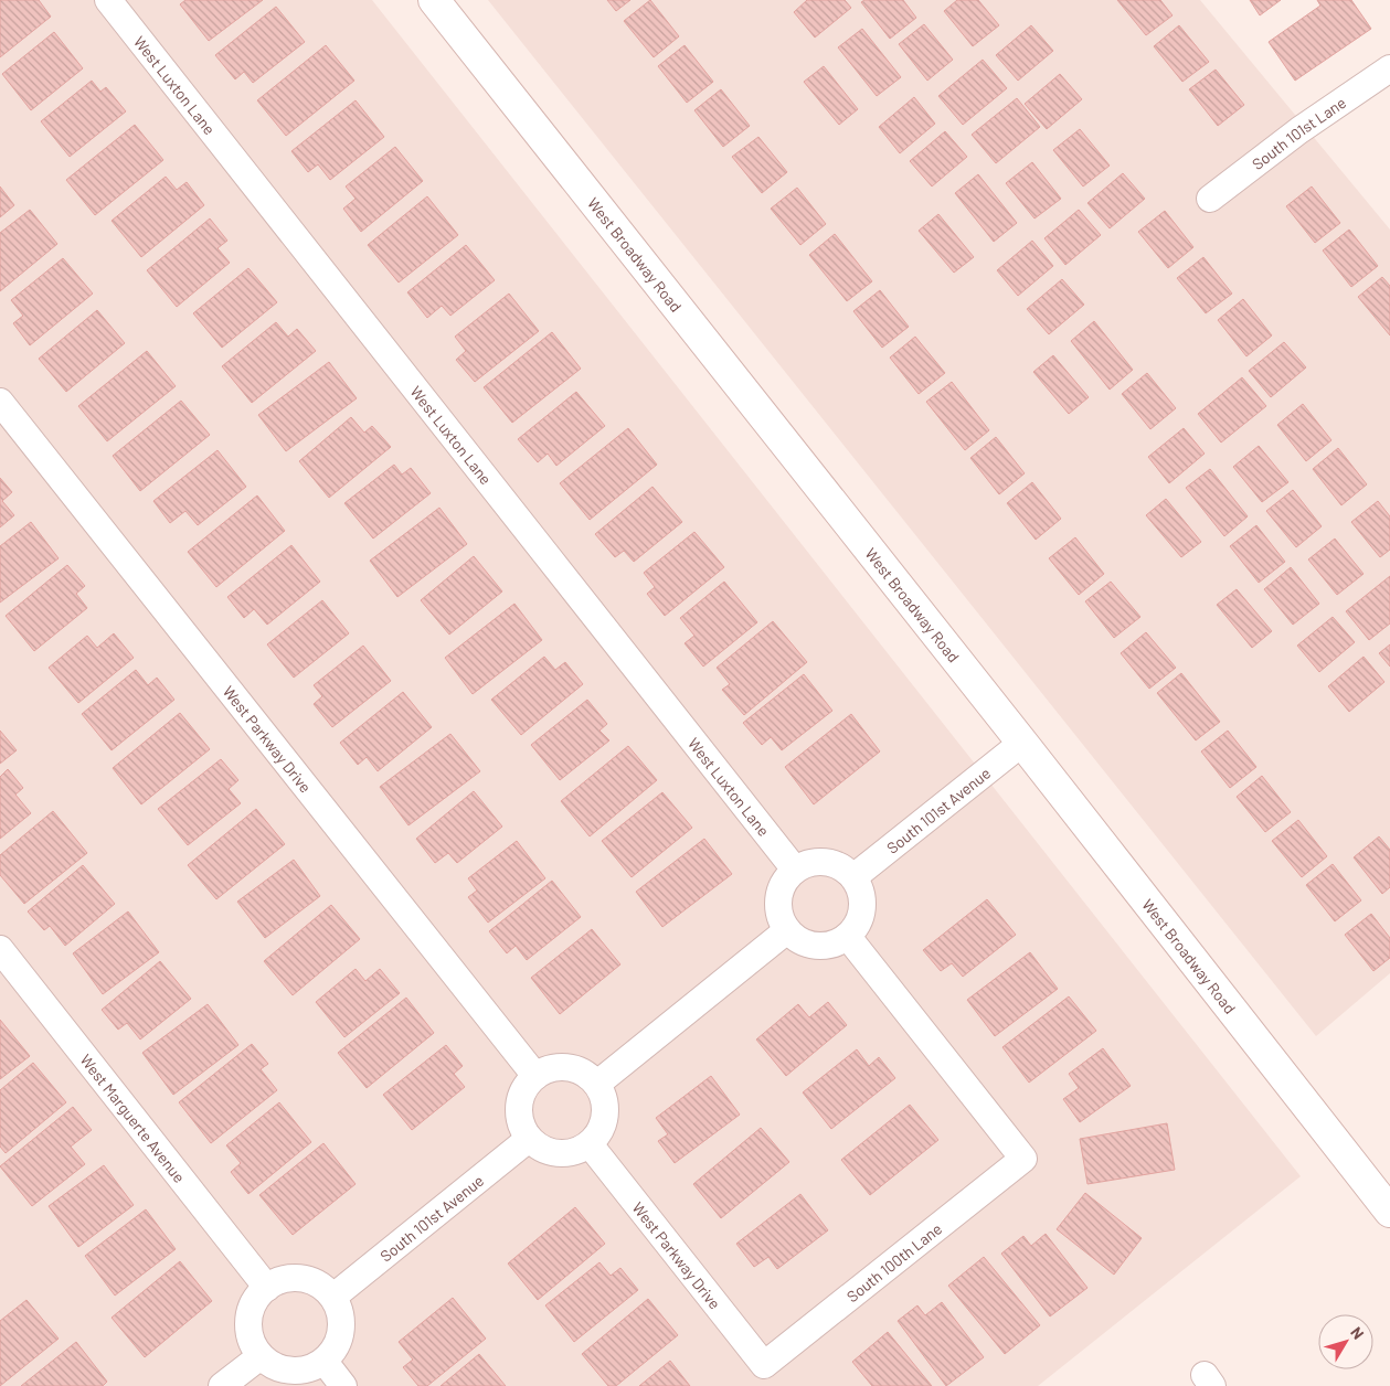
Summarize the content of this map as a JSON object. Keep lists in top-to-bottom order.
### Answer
{
  "streets": {
    "main road": ["West Broadway Road"],
    "street": [
      "West Luxton Lane",
      "South 101st Lane",
      "West Parkway Drive",
      "South 101st Avenue",
      "West Marguerte Avenue",
      "South 100th Lane"
    ]
  },
  "crossings": [
    ["West Luxton Lane", "South 101st Avenue"],
    ["West Luxton Lane", "South 100th Lane"],
    ["West Broadway Road", "South 101st Avenue"],
    ["West Parkway Drive", "South 101st Avenue"],
    ["West Parkway Drive", "South 100th Lane"],
    ["South 101st Avenue", "West Marguerte Avenue"],
    ["South 101st Avenue", "South 100th Lane"]
  ],
  "north": "top right"
}
